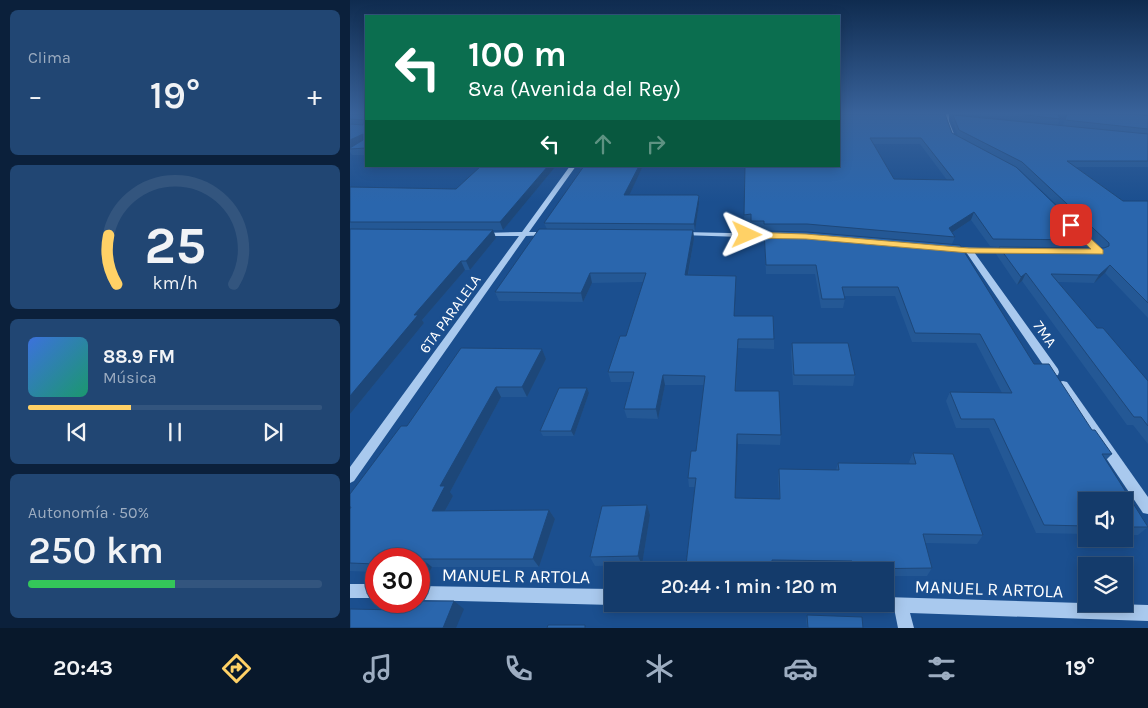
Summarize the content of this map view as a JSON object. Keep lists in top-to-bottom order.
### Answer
{
  "streets": {
    "street": ["6TA PARALELA", "7MA", "MANUEL R ARTOLA"]
  },
  "page": {
    "tile": [
      "Clima",
      ["Autonomía · 50%", "250 km"]
    ],
    "turn": ["100 m", "8va (Avenida del Rey)"],
    "heat": ["−", "19°", "+"],
    "song": ["88.9 FM", "Música"],
    "limit": "30",
    "trip": "20:44 · 1 min · 120 m",
    "tabs": ["20:43", "19°"],
    "gauge": ["25", "km/h"]
  }
}
